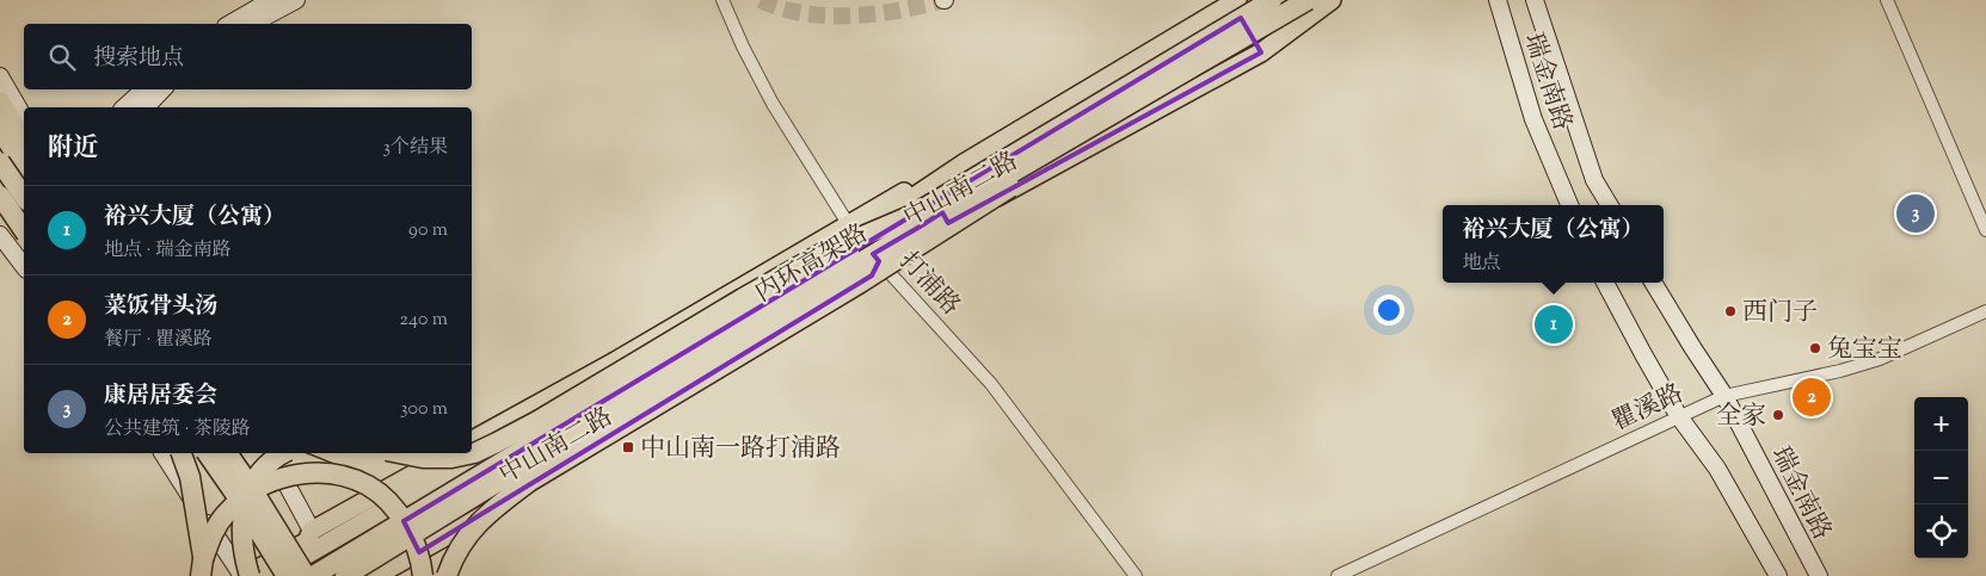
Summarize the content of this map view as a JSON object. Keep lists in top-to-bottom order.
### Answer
{
  "streets": {
    "highway": ["内环高架路"],
    "main road": ["瑞金南路", "中山南二路"],
    "street": ["打浦路", "瞿溪路"]
  },
  "crossings": [
    ["瑞金南路", "瞿溪路"],
    ["中山南二路", "打浦路"]
  ],
  "places": {
    "other": ["西门子", "兔宝宝", "全家"],
    "transit": ["中山南一路打浦路"]
  },
  "page": {
    "search": "搜索地点",
    "heading": ["附近", "3个结果"],
    "list": [
      {
        "mark": "1",
        "name": "裕兴大厦（公寓）",
        "note": "地点 · 瑞金南路",
        "value": "90 m"
      },
      {
        "mark": "2",
        "name": "菜饭骨头汤",
        "note": "餐厅 · 瞿溪路",
        "value": "240 m"
      },
      {
        "mark": "3",
        "name": "康居居委会",
        "note": "公共建筑 · 茶陵路",
        "value": "300 m"
      }
    ],
    "pins": ["3", "1", "2"],
    "popup": ["裕兴大厦（公寓）", "地点"],
    "map_buttons": ["+", "−"]
  }
}
